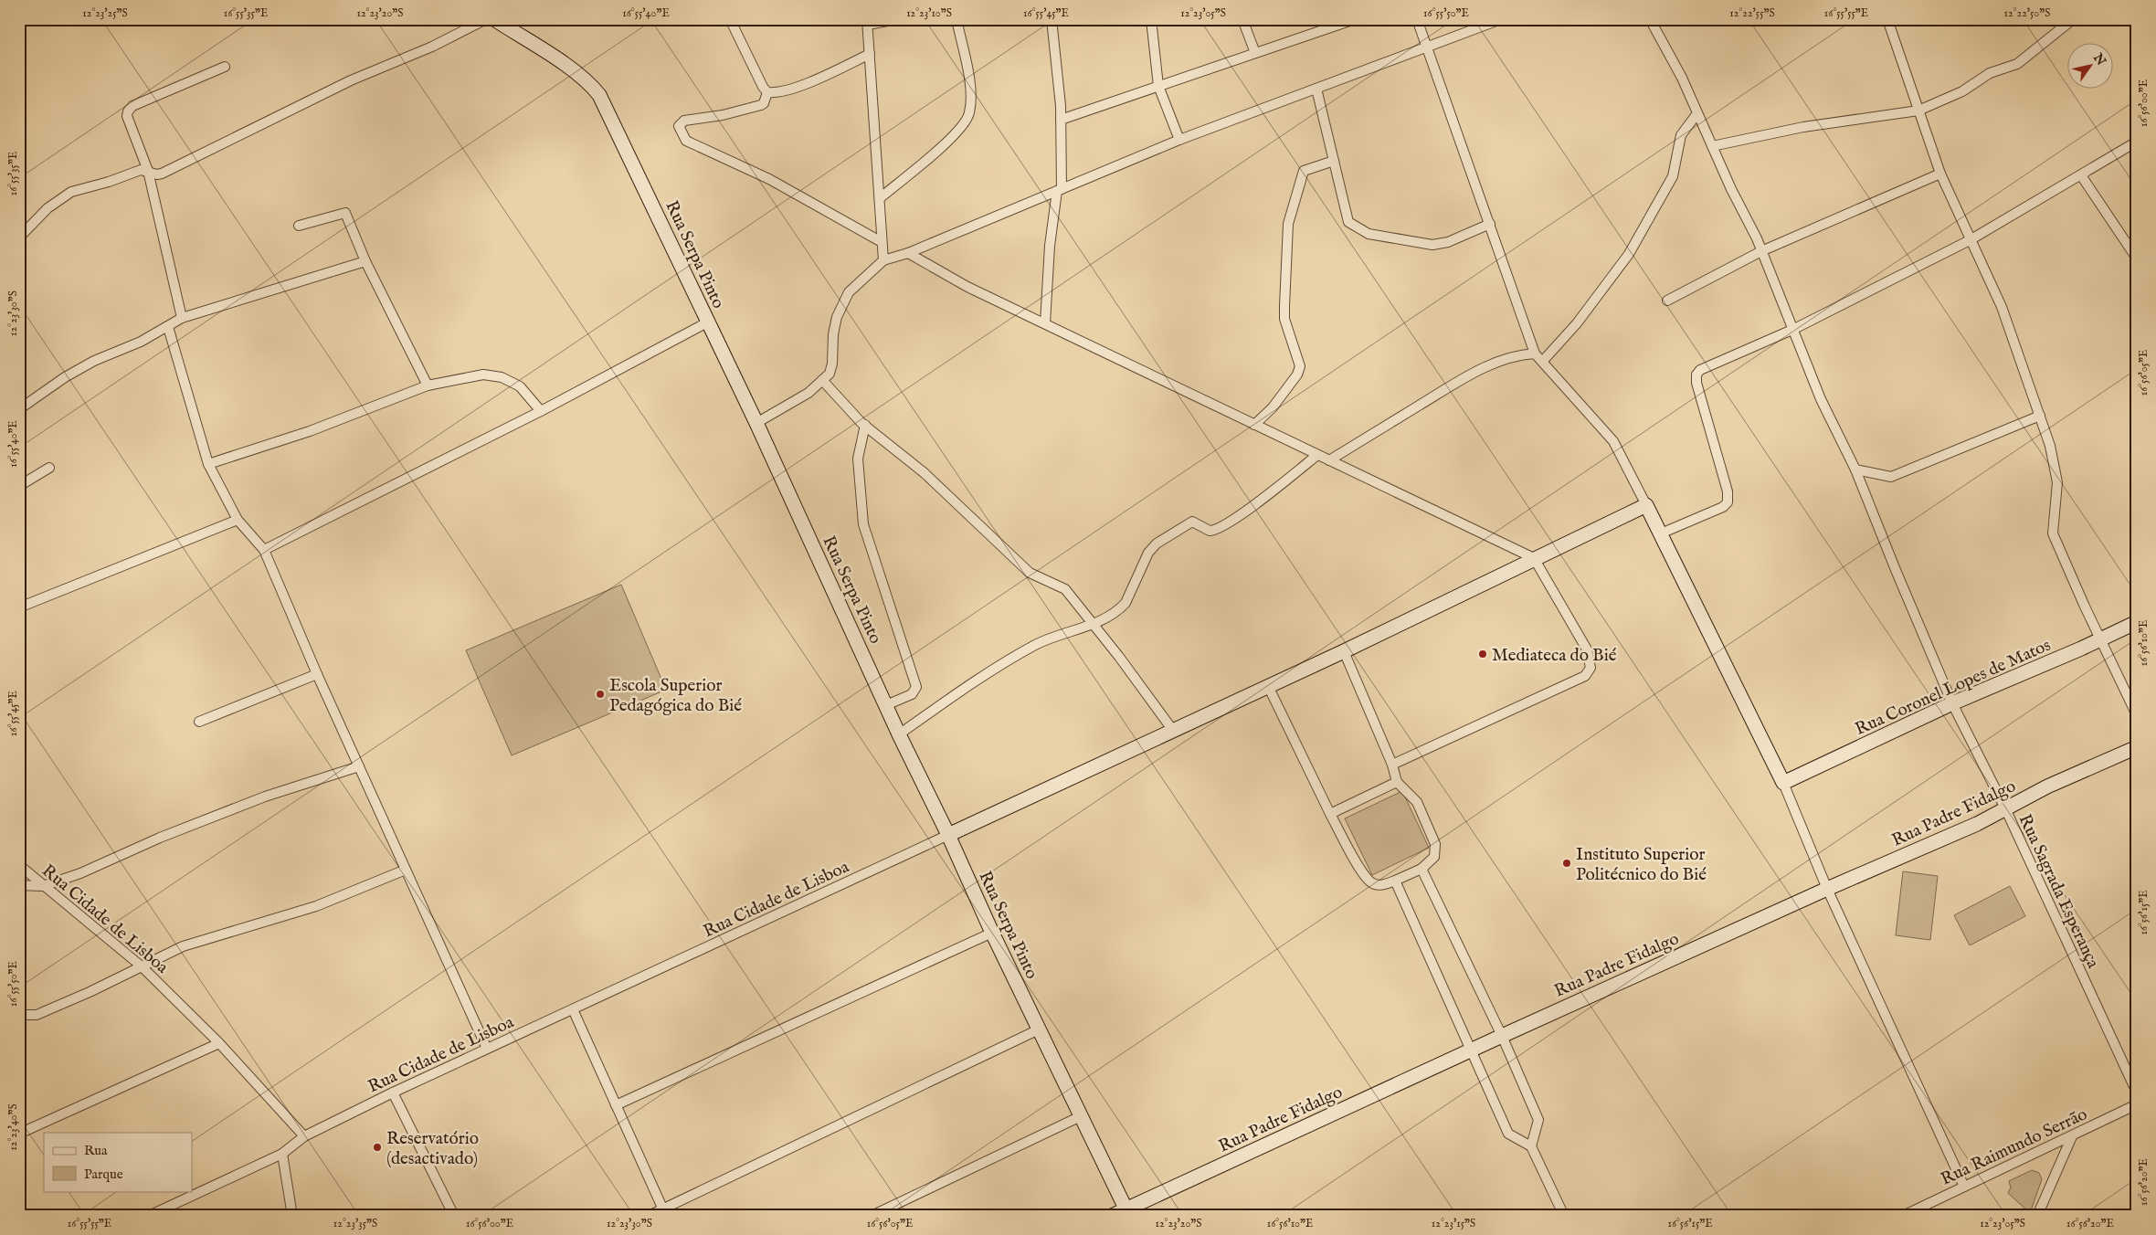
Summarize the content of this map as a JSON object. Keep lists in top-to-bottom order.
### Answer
{
  "streets": {
    "street": [
      "Rua Serpa Pinto",
      "Rua Coronel Lopes de Matos",
      "Rua Padre Fidalgo",
      "Rua Sagrada Esperança",
      "Rua Cidade de Lisboa",
      "Rua Raimundo Serrão"
    ]
  },
  "crossings": [
    ["Rua Serpa Pinto", "Rua Padre Fidalgo"],
    ["Rua Serpa Pinto", "Rua Cidade de Lisboa"],
    ["Rua Coronel Lopes de Matos", "Rua Sagrada Esperança"],
    ["Rua Padre Fidalgo", "Rua Sagrada Esperança"]
  ],
  "places": [
    "Mediateca do Bié",
    "Escola Superior Pedagógica do Bié",
    "Instituto Superior Politécnico do Bié",
    "Reservatório (desactivado)"
  ],
  "legend": ["Rua", "Parque"],
  "north": "top right",
  "coordinates": [
    "12°23'25\"S",
    "16°55'35\"E",
    "12°23'20\"S",
    "16°55'40\"E",
    "12°23'10\"S",
    "16°55'45\"E",
    "12°23'05\"S",
    "16°55'50\"E",
    "12°22'55\"S",
    "16°55'55\"E",
    "12°22'50\"S",
    "16°56'00\"E",
    "12°23'30\"S",
    "16°56'05\"E",
    "16°56'10\"E",
    "16°56'15\"E",
    "12°23'40\"S",
    "16°56'20\"E",
    "12°23'35\"S",
    "12°23'15\"S"
  ]
}
